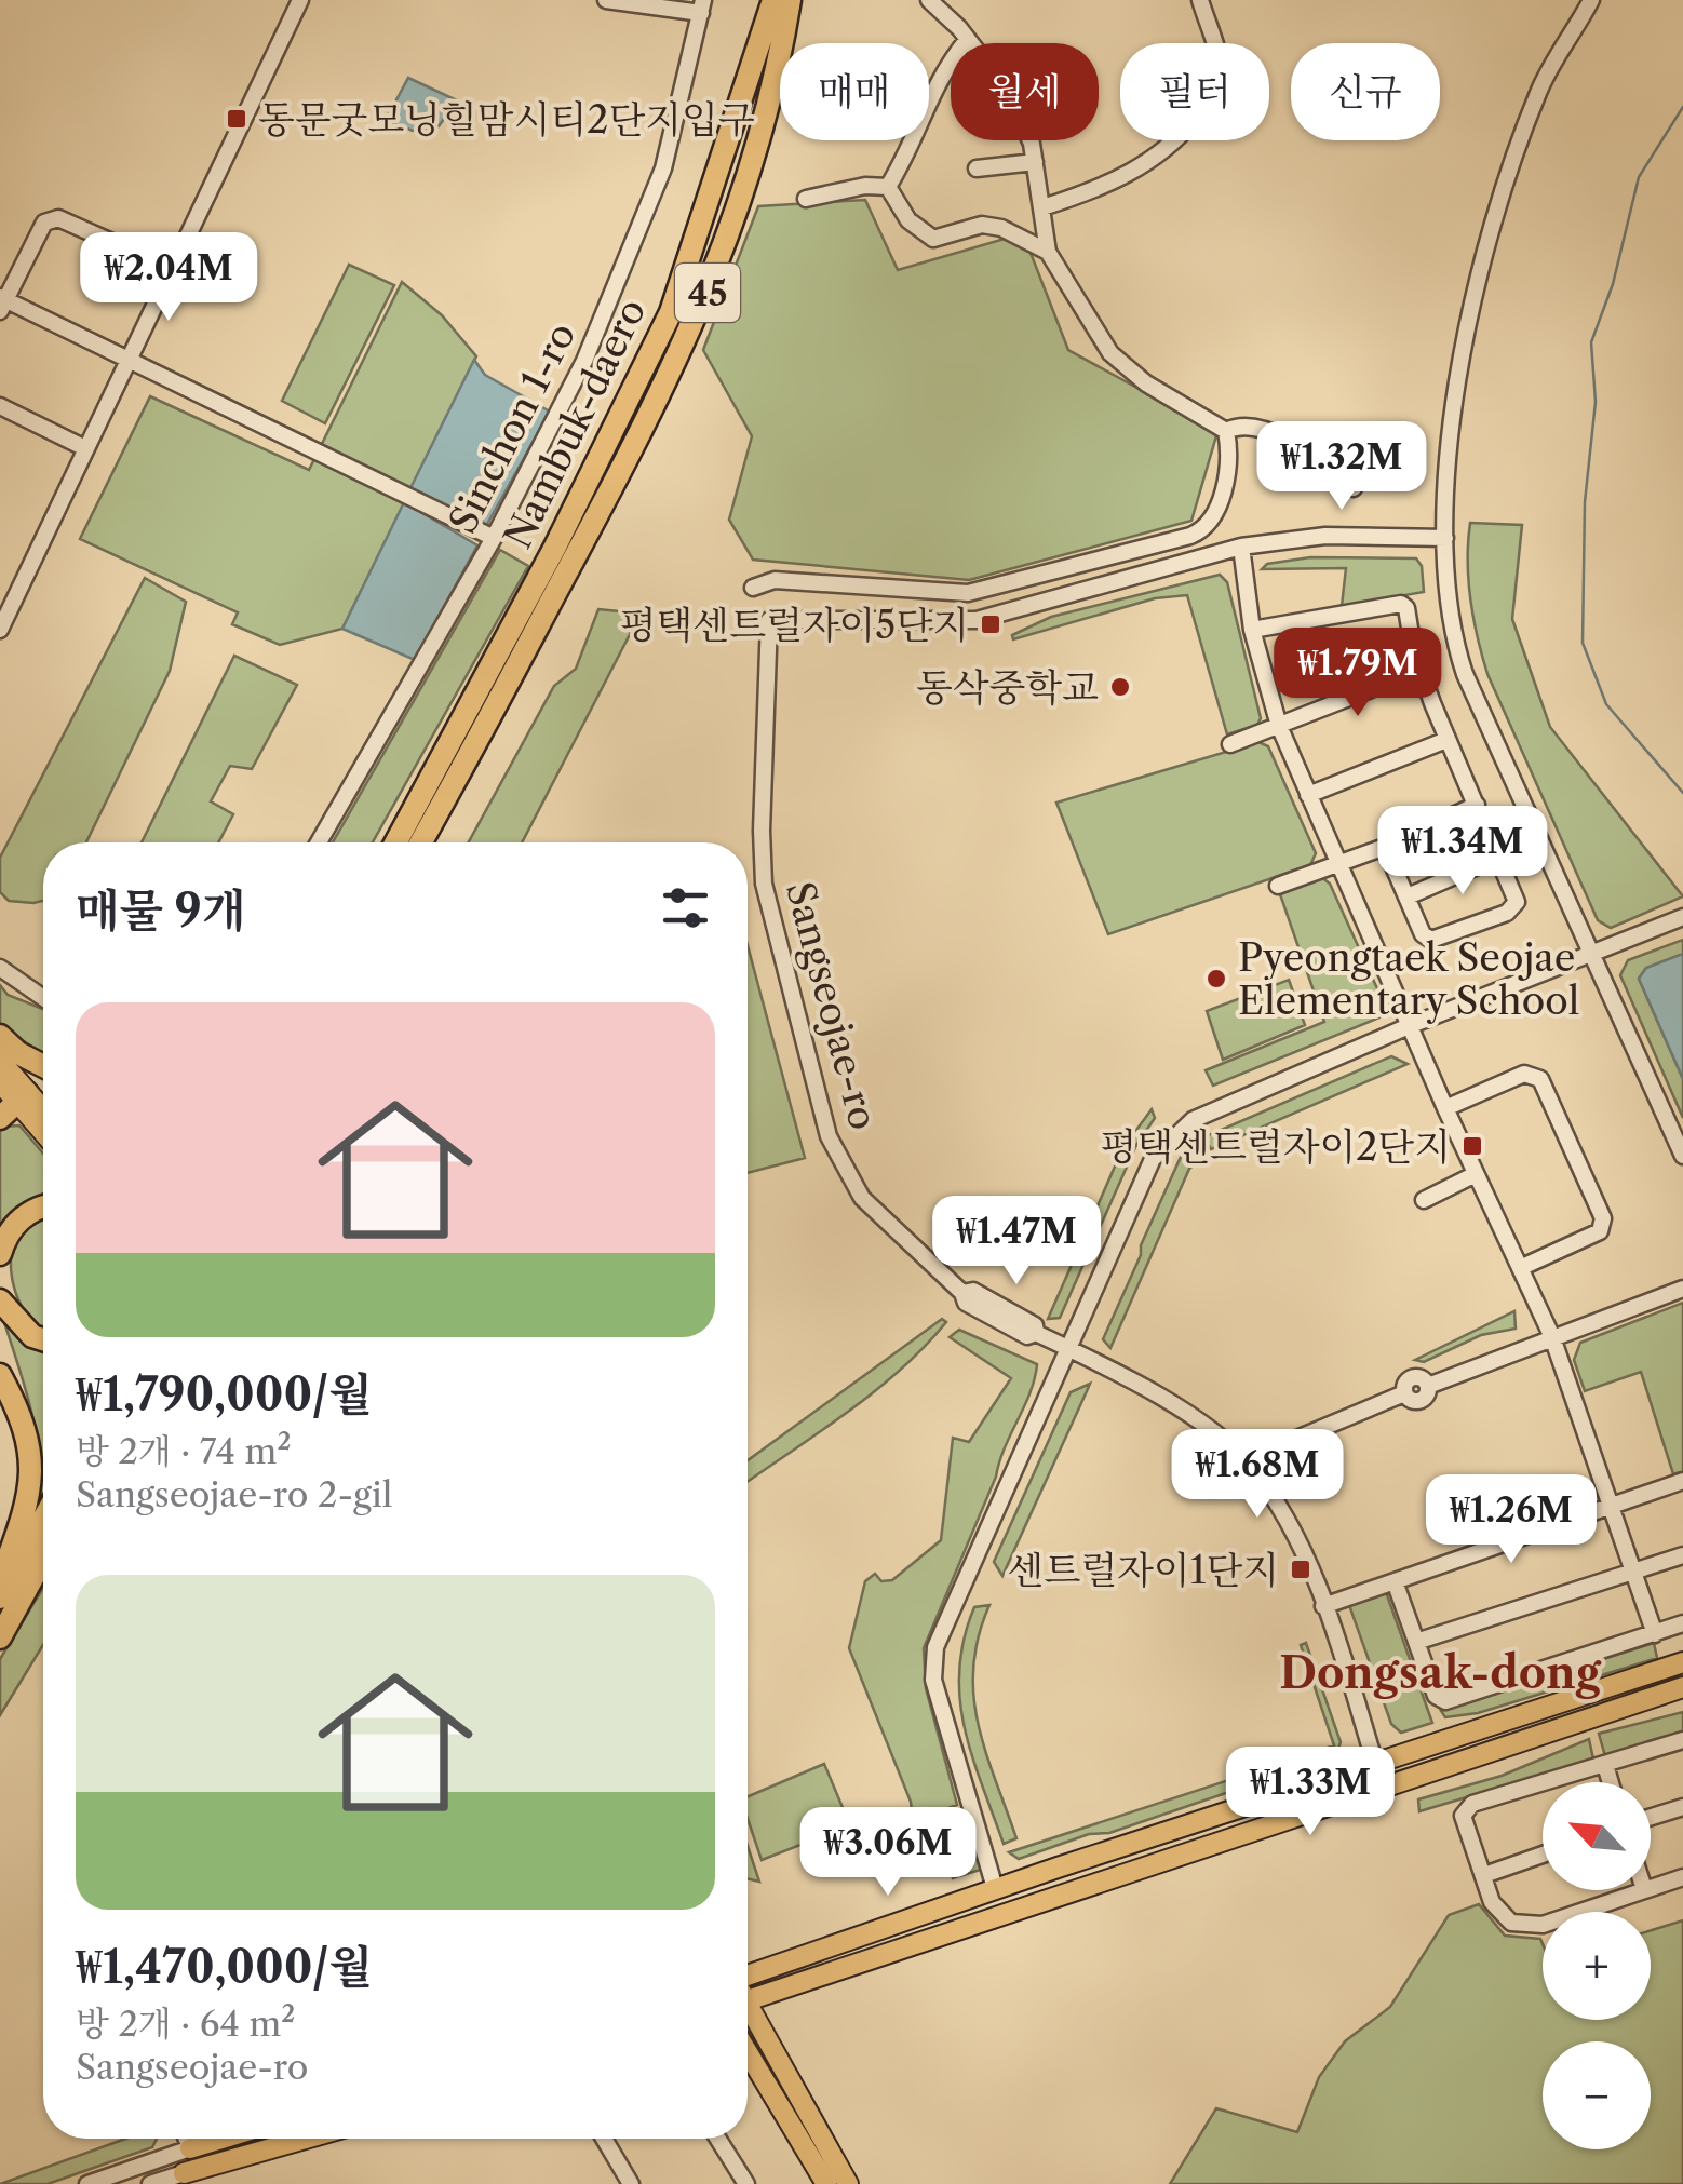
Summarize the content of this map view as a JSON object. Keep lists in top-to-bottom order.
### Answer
{
  "streets": {
    "highway": ["45", "Nambuk-daero"],
    "street": ["Sinchon 1-ro", "Sangseojae-ro"]
  },
  "districts": ["Dongsak-dong"],
  "places": {
    "transit": [
      "동문굿모닝힐맘시티2단지입구",
      "평택센트럴자이5단지",
      "평택센트럴자이2단지",
      "센트럴자이1단지"
    ],
    "other": ["동삭중학교", "Pyeongtaek Seojae Elementary School"]
  },
  "north": "top left",
  "page": {
    "chip": [
      "매매",
      "월세",
      "필터",
      "신규"
    ],
    "price": [
      "₩2.04M",
      "₩1.32M",
      "₩1.79M",
      "₩1.34M",
      "₩1.47M",
      "₩1.68M",
      "₩1.26M",
      "₩1.33M",
      "₩3.06M"
    ],
    "heading": "매물 9개",
    "list": [
      {
        "name": "₩1,790,000/월",
        "note": "방 2개 · 74 m² · Sangseojae-ro 2-gil"
      },
      {
        "name": "₩1,470,000/월",
        "note": "방 2개 · 64 m² · Sangseojae-ro"
      }
    ],
    "map_buttons": ["+", "−"]
  }
}
